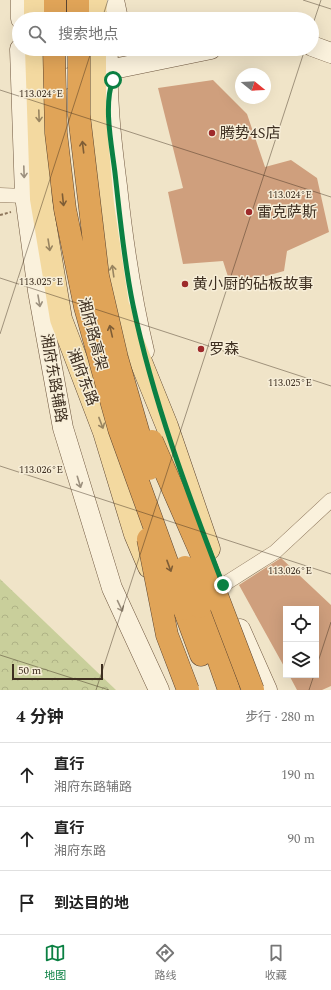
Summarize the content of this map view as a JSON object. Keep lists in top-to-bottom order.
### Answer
{
  "streets": {
    "highway": ["湘府路高架"],
    "main road": ["湘府东路", "湘府东路辅路"]
  },
  "crossings": [
    ["湘府东路", "湘府东路辅路"]
  ],
  "places": [
    "腾势4S店",
    "雷克萨斯",
    "黄小厨的砧板故事",
    "罗森"
  ],
  "scale_bar": "50 m",
  "north": "right",
  "page": {
    "search": "搜索地点",
    "scale": "50 m",
    "heading": ["4 分钟", "步行 · 280 m"],
    "list": [
      ["直行", "湘府东路辅路", "190 m"],
      ["直行", "湘府东路", "90 m"],
      "到达目的地"
    ],
    "nav": ["地图", "路线", "收藏"]
  },
  "coordinates": ["113.024°E", "113.025°E", "113.026°E"]
}
